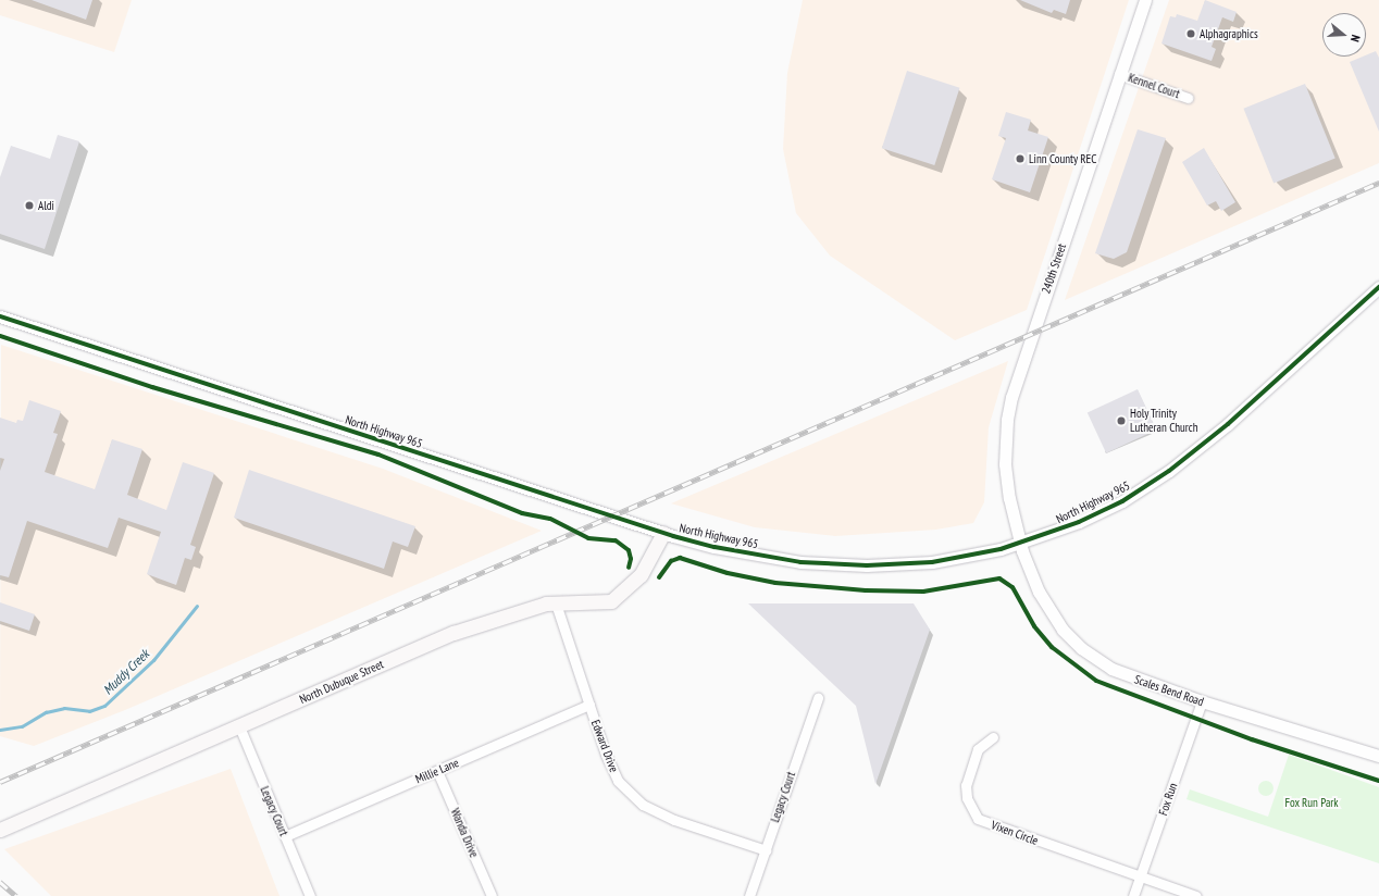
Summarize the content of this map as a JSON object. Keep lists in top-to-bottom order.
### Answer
{
  "streets": {
    "main road": ["North Dubuque Street"],
    "street": [
      "Kennel Court",
      "240th Street",
      "North Highway 965",
      "Scales Bend Road",
      "Edward Drive",
      "Millie Lane",
      "Legacy Court",
      "Fox Run",
      "Wanda Drive",
      "Vixen Circle"
    ]
  },
  "crossings": [
    ["Kennel Court", "240th Street"],
    ["240th Street", "North Highway 965"],
    ["240th Street", "Scales Bend Road"],
    ["North Highway 965", "North Dubuque Street"],
    ["North Highway 965", "Scales Bend Road"],
    ["North Dubuque Street", "Edward Drive"],
    ["North Dubuque Street", "Legacy Court"],
    ["Scales Bend Road", "Fox Run"],
    ["Edward Drive", "Millie Lane"],
    ["Edward Drive", "Legacy Court"],
    ["Millie Lane", "Legacy Court"],
    ["Millie Lane", "Wanda Drive"],
    ["Fox Run", "Vixen Circle"]
  ],
  "water": ["Muddy Creek"],
  "parks": ["Fox Run Park"],
  "places": [
    "Alphagraphics",
    "Linn County REC",
    "Aldi",
    "Holy Trinity Lutheran Church"
  ],
  "north": "right"
}
